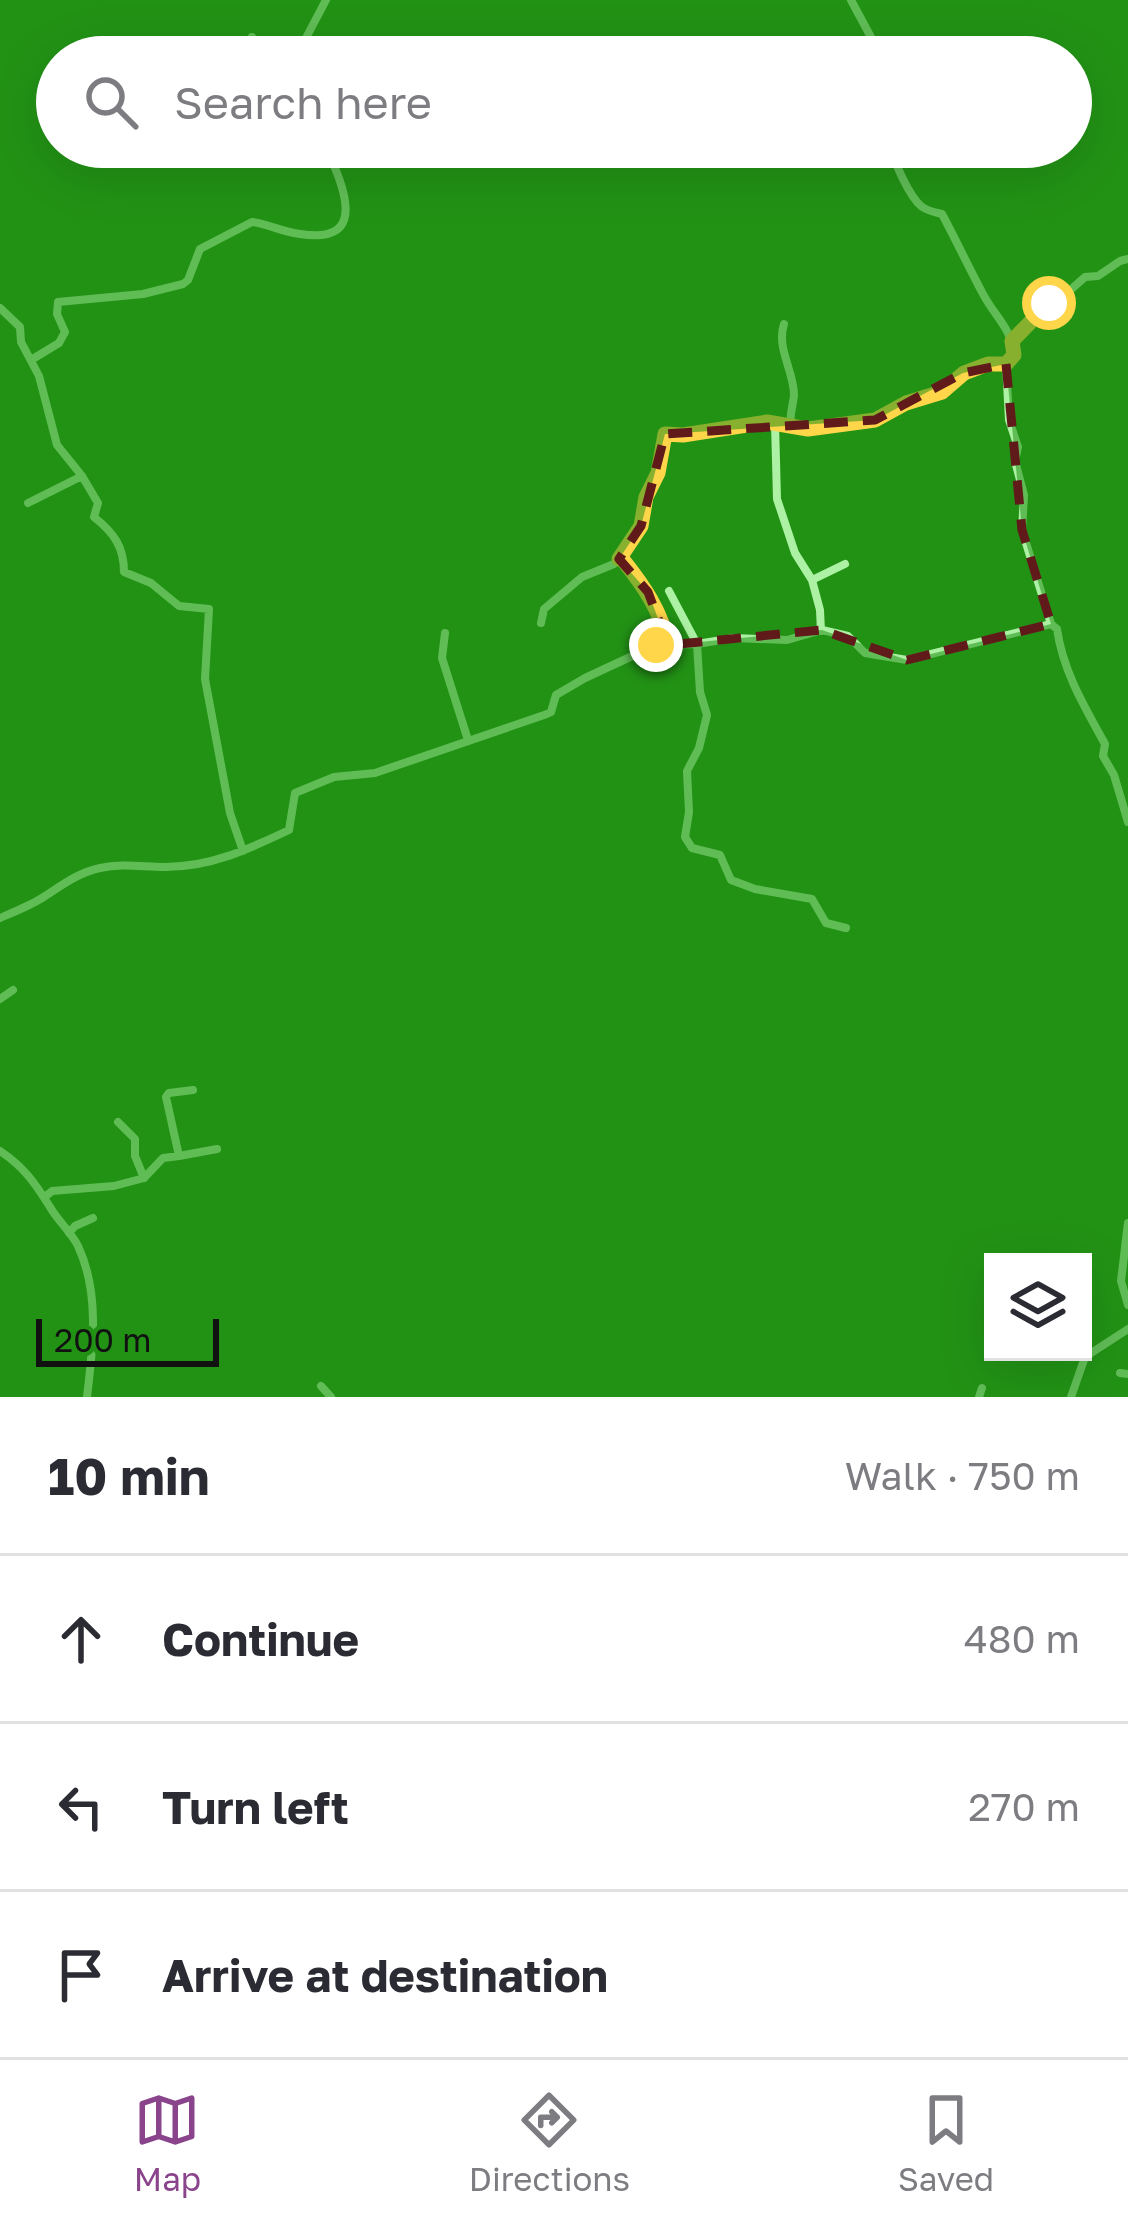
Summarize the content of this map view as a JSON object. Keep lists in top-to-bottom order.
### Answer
{
  "scale_bar": "200 m",
  "page": {
    "search": "Search here",
    "scale": "200 m",
    "heading": ["10 min", "Walk · 750 m"],
    "list": [
      ["Continue", "480 m"],
      ["Turn left", "270 m"],
      "Arrive at destination"
    ],
    "nav": ["Map", "Directions", "Saved"]
  }
}
